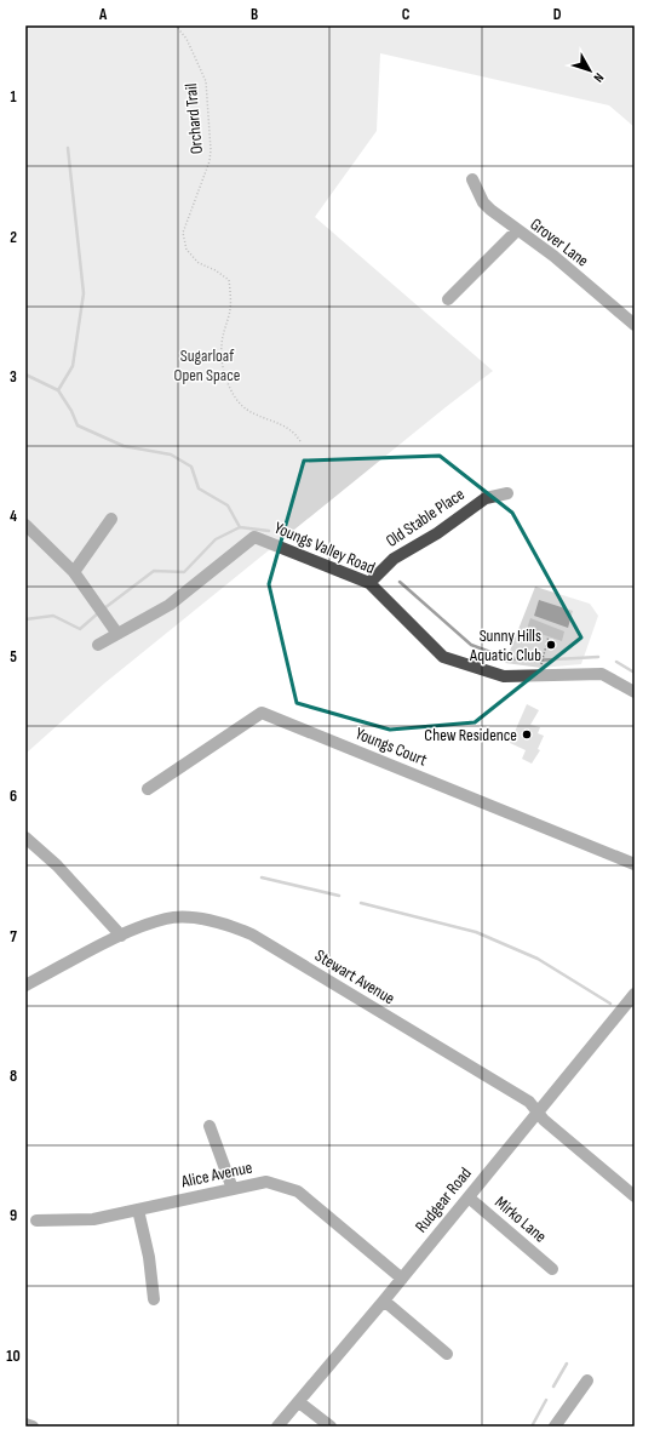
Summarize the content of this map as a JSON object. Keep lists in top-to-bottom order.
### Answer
{
  "streets": {
    "street": [
      "Grover Lane",
      "Old Stable Place",
      "Youngs Valley Road",
      "Youngs Court",
      "Stewart Avenue",
      "Alice Avenue",
      "Rudgear Road",
      "Mirko Lane"
    ],
    "path": ["Orchard Trail"]
  },
  "crossings": [
    ["Old Stable Place", "Youngs Valley Road"],
    ["Stewart Avenue", "Rudgear Road"],
    ["Alice Avenue", "Rudgear Road"],
    ["Rudgear Road", "Mirko Lane"]
  ],
  "parks": ["Sugarloaf Open Space"],
  "places": ["Sunny Hills Aquatic Club", "Chew Residence"],
  "north": "bottom right",
  "grid": {
    "columns": [
      "A",
      "B",
      "C",
      "D"
    ],
    "rows": [
      "1",
      "2",
      "3",
      "4",
      "5",
      "6",
      "7",
      "8",
      "9",
      "10"
    ]
  }
}
